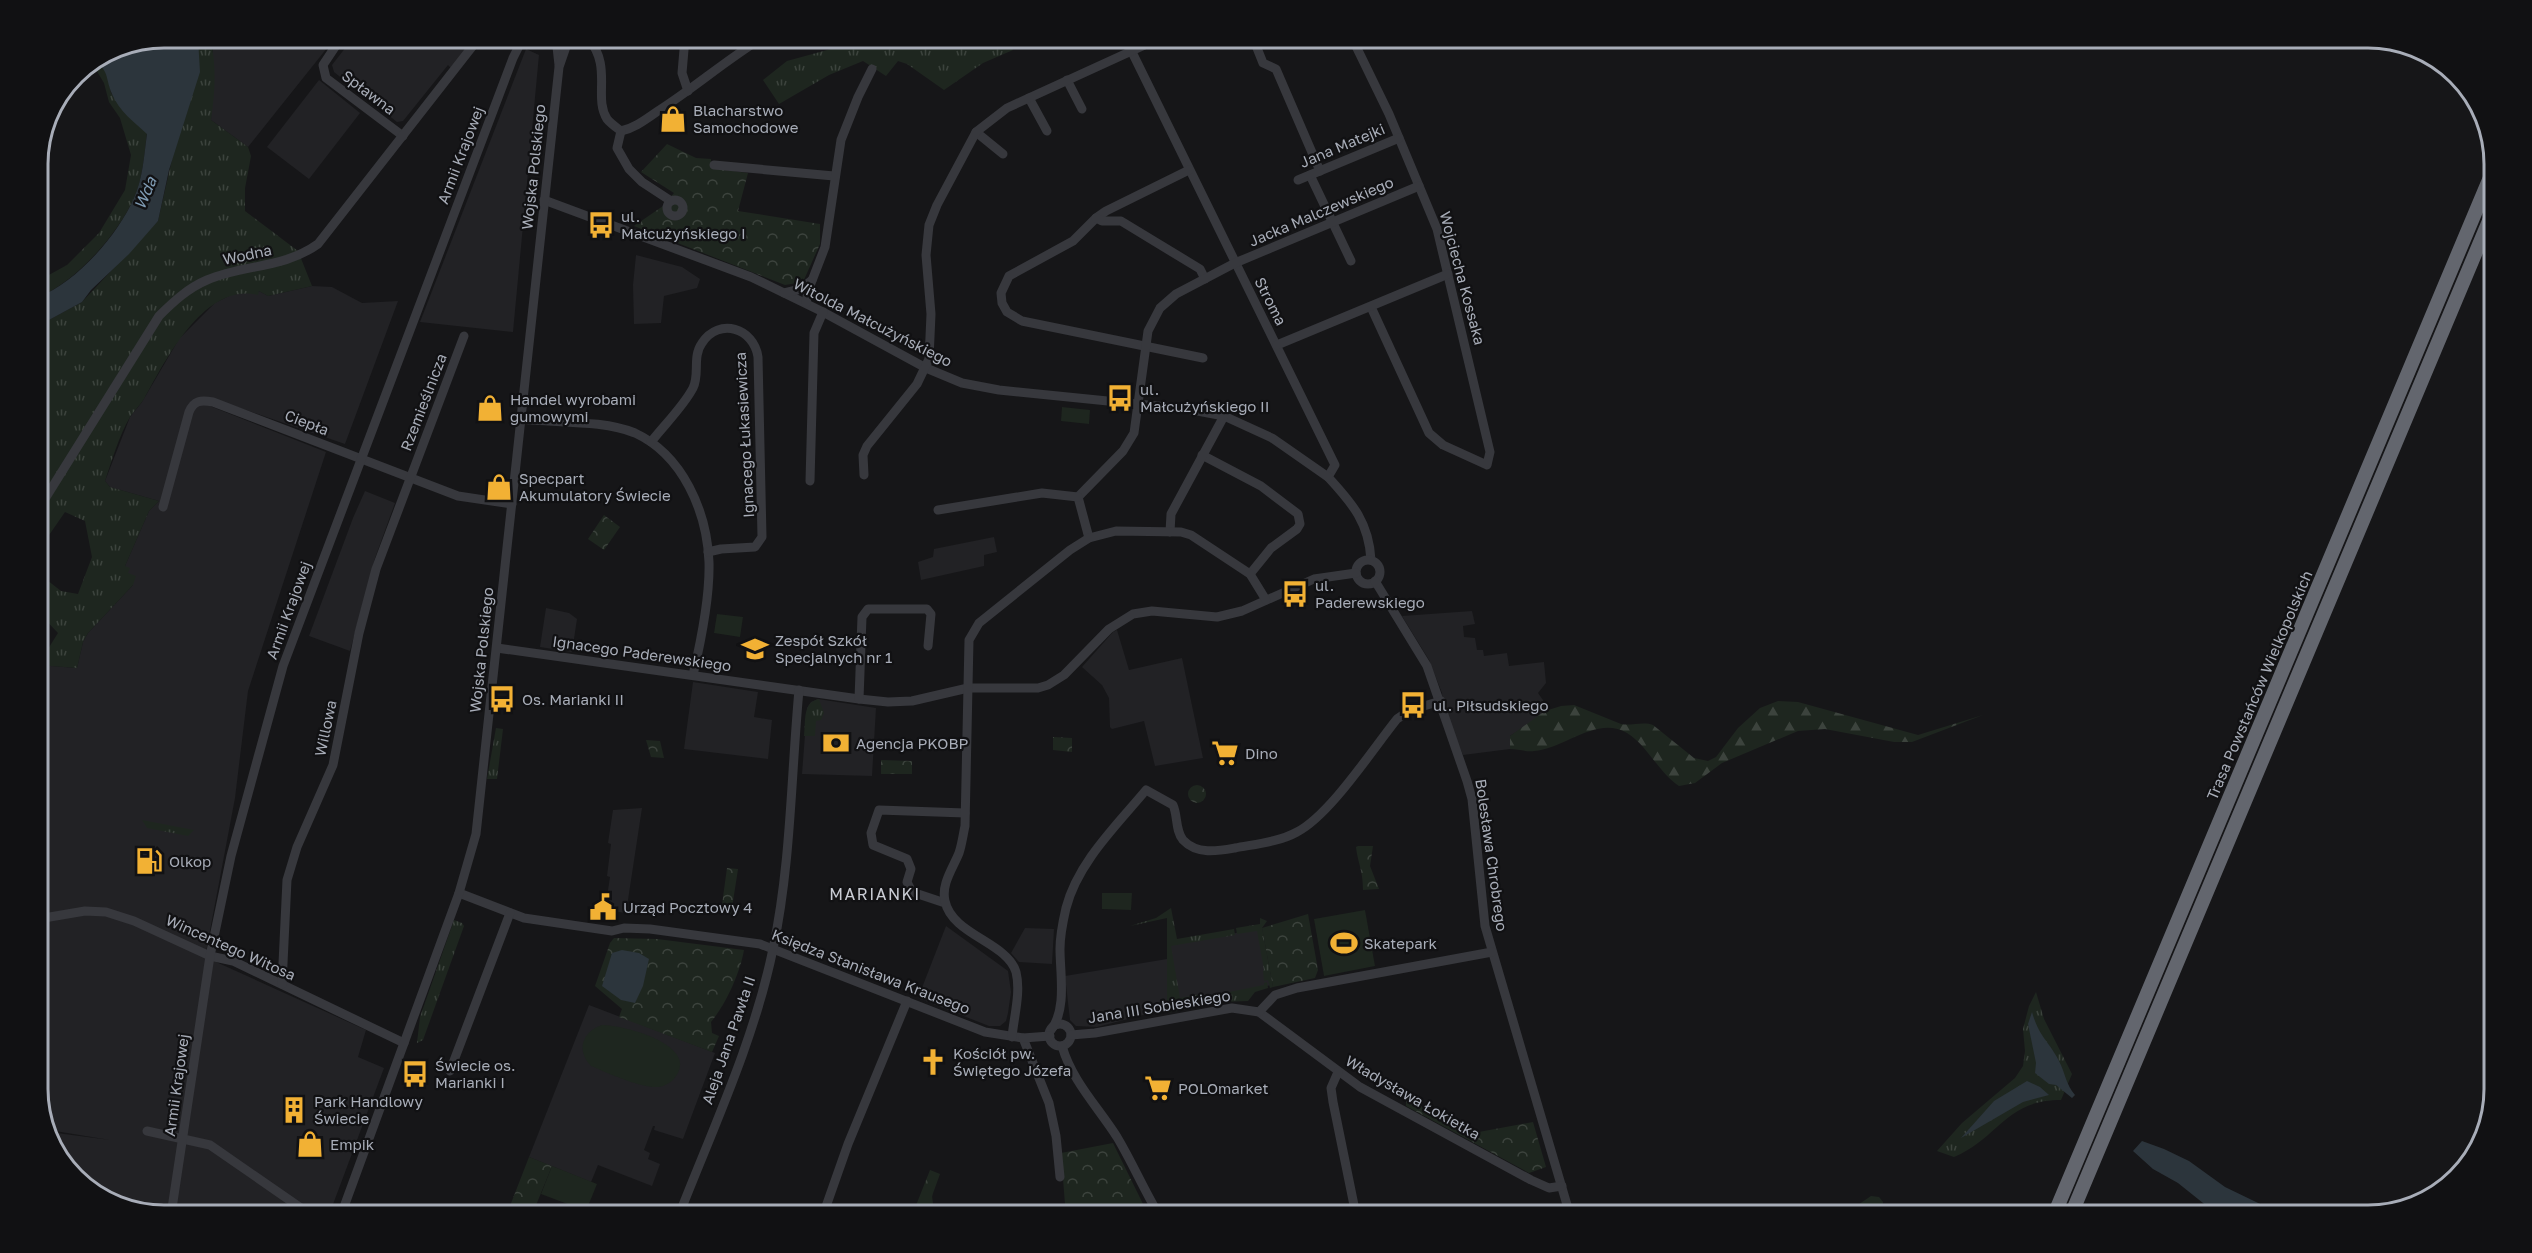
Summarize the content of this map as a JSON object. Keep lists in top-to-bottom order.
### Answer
{
  "streets": {
    "highway": ["Trasa Powstańców Wielkopolskich"],
    "street": [
      "Spławna",
      "Jana Matejki",
      "Armii Krajowej",
      "Wojska Polskiego",
      "Jacka Malczewskiego",
      "Wodna",
      "Wojciecha Kossaka",
      "Stroma",
      "Witolda Małcużyńskiego",
      "Rzemieślnicza",
      "Ciepła",
      "Ignacego Łukasiewicza",
      "Ignacego Paderewskiego",
      "Willowa",
      "Bolesława Chrobrego",
      "Wincentego Witosa",
      "Księdza Stanisława Krausego",
      "Jana III Sobieskiego",
      "Aleja Jana Pawła II",
      "Władysława Łokietka"
    ]
  },
  "crossings": [
    ["Spławna", "Wodna"],
    ["Jana Matejki", "Wojciecha Kossaka"],
    ["Armii Krajowej", "Ciepła"],
    ["Armii Krajowej", "Wincentego Witosa"],
    ["Wojska Polskiego", "Witolda Małcużyńskiego"],
    ["Wojska Polskiego", "Ciepła"],
    ["Wojska Polskiego", "Ignacego Paderewskiego"],
    ["Wojska Polskiego", "Wincentego Witosa"],
    ["Wojska Polskiego", "Księdza Stanisława Krausego"],
    ["Jacka Malczewskiego", "Wojciecha Kossaka"],
    ["Jacka Malczewskiego", "Stroma"],
    ["Jacka Malczewskiego", "Witolda Małcużyńskiego"],
    ["Stroma", "Witolda Małcużyńskiego"],
    ["Rzemieślnicza", "Ciepła"],
    ["Rzemieślnicza", "Willowa"],
    ["Ciepła", "Willowa"],
    ["Ignacego Paderewskiego", "Bolesława Chrobrego"],
    ["Ignacego Paderewskiego", "Aleja Jana Pawła II"],
    ["Willowa", "Wincentego Witosa"],
    ["Bolesława Chrobrego", "Władysława Łokietka"],
    ["Księdza Stanisława Krausego", "Jana III Sobieskiego"],
    ["Księdza Stanisława Krausego", "Aleja Jana Pawła II"],
    ["Jana III Sobieskiego", "Władysława Łokietka"]
  ],
  "districts": ["MARIANKI"],
  "water": ["Wda"],
  "places": {
    "shop": [
      "Blacharstwo Samochodowe",
      "Handel wyrobami gumowymi",
      "Specpart Akumulatory Świecie",
      "Empik"
    ],
    "bus stop": [
      "ul. Małcużyńskiego I",
      "ul. Małcużyńskiego II",
      "ul. Paderewskiego",
      "Os. Marianki II",
      "ul. Piłsudskiego",
      "Świecie os. Marianki I"
    ],
    "school or university": ["Zespół Szkół Specjalnych nr 1"],
    "bank": ["Agencja PKOBP"],
    "supermarket": ["Dino", "POLOmarket"],
    "fuel station": ["Olkop"],
    "public building": ["Urząd Pocztowy 4"],
    "sports": ["Skatepark"],
    "church": ["Kościół pw. Świętego Józefa"],
    "building": ["Park Handlowy Świecie"]
  }
}
